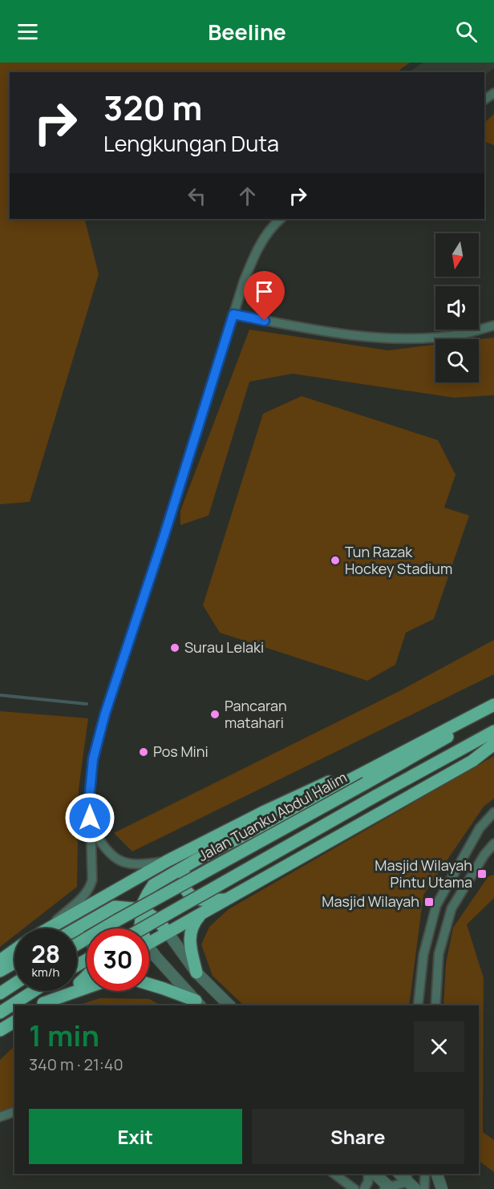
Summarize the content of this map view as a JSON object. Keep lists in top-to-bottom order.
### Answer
{
  "streets": {
    "main road": ["Jalan Tuanku Abdul Halim"]
  },
  "places": {
    "other": [
      "Tun Razak Hockey Stadium",
      "Surau Lelaki",
      "Pancaran matahari",
      "Pos Mini"
    ],
    "transit": ["Masjid Wilayah Pintu Utama", "Masjid Wilayah"]
  },
  "north": "bottom",
  "page": {
    "header": "Beeline",
    "turn": ["320 m", "Lengkungan Duta"],
    "speed": "28 km/h",
    "limit": "30",
    "heading": ["1 min", "340 m · 21:40"],
    "buttons": ["Exit", "Share"]
  }
}
